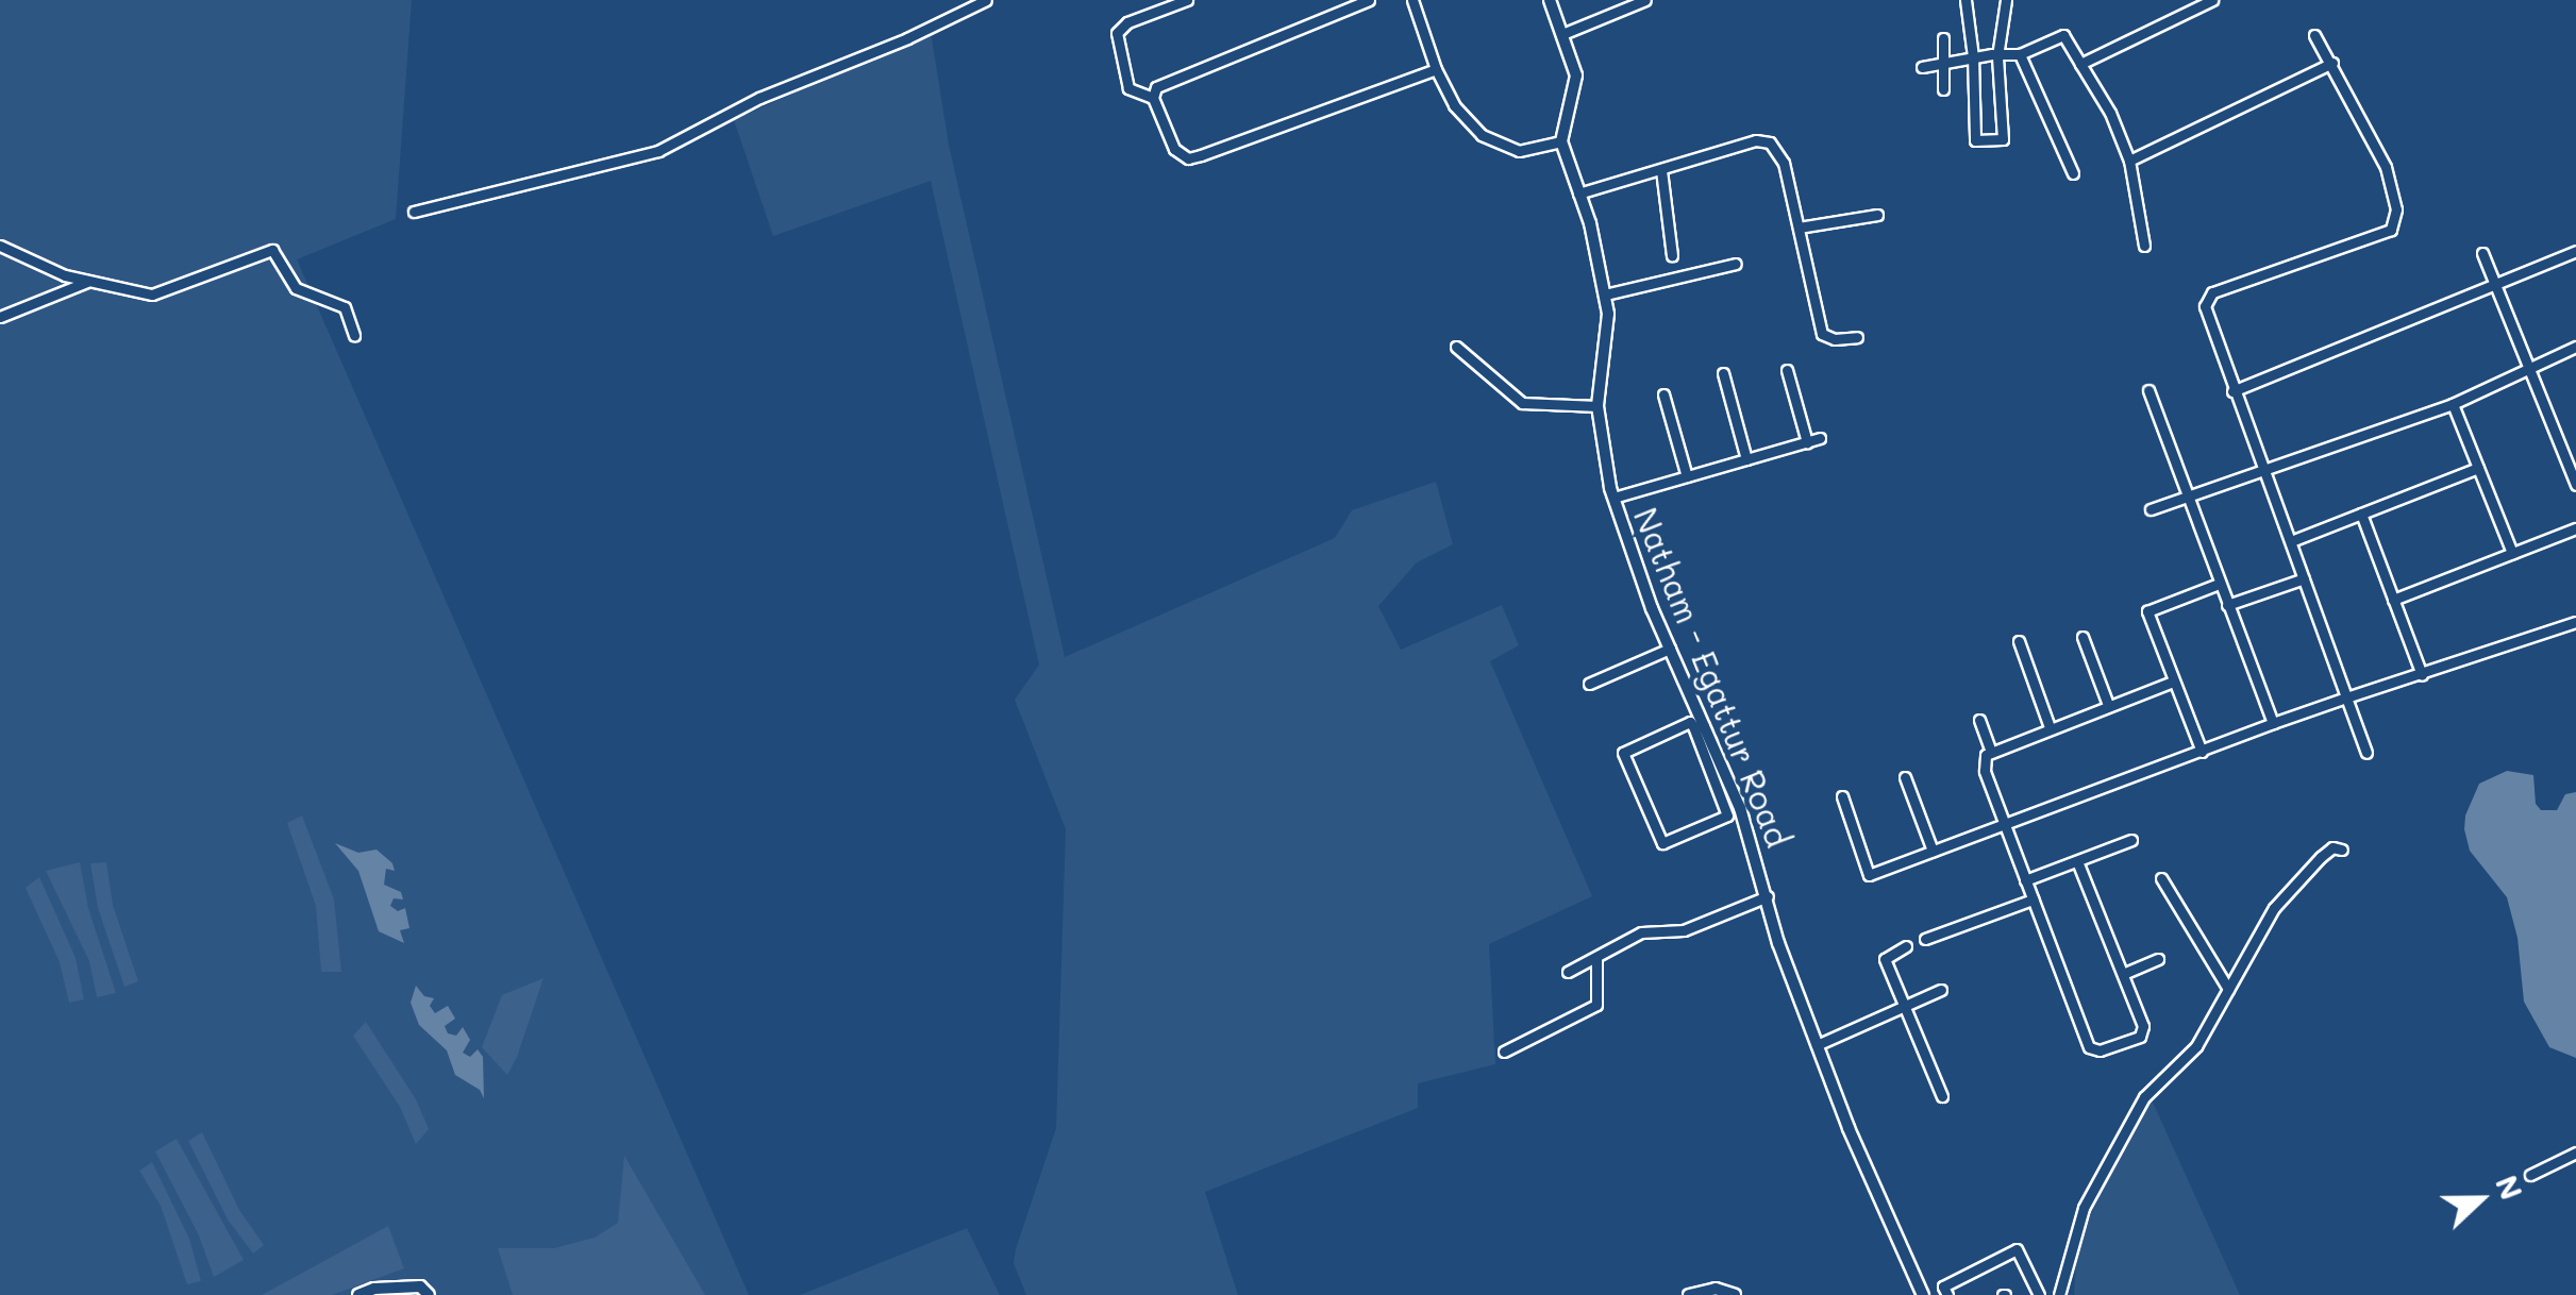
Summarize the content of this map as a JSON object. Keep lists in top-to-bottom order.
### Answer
{
  "streets": {
    "street": ["Natham - Egattur Road"]
  },
  "north": "right"
}
